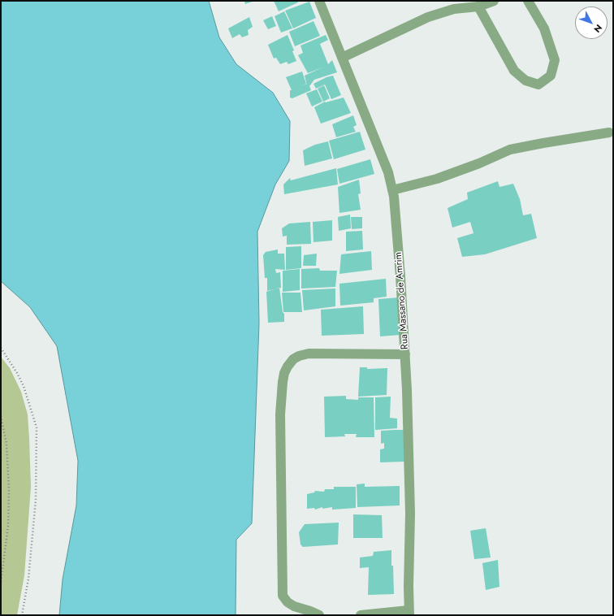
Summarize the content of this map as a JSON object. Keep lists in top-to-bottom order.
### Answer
{
  "streets": {
    "street": ["Rua Massano de Amrim"]
  },
  "north": "bottom right"
}
